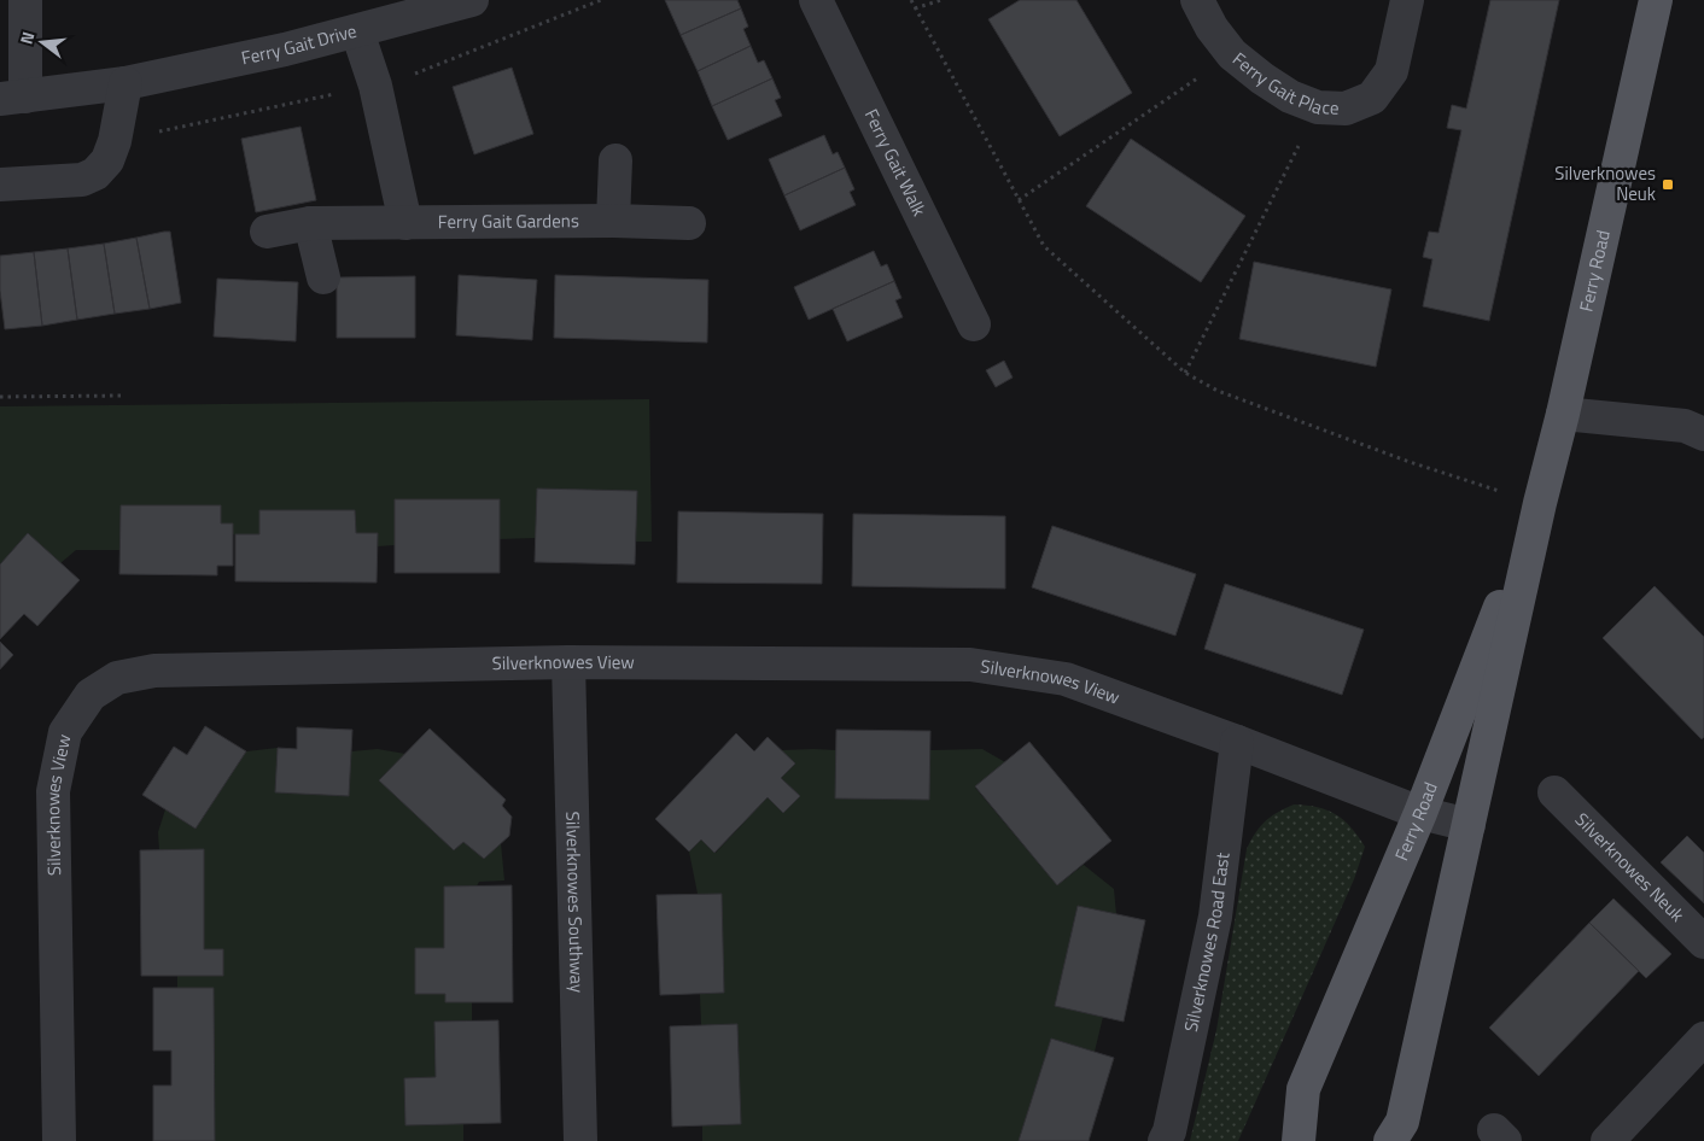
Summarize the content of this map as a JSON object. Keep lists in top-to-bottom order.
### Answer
{
  "streets": {
    "main road": ["Ferry Road"],
    "street": [
      "Ferry Gait Drive",
      "Ferry Gait Place",
      "Ferry Gait Walk",
      "Ferry Gait Gardens",
      "Silverknowes View",
      "Silverknowes Neuk",
      "Silverknowes Southway",
      "Silverknowes Road East"
    ]
  },
  "crossings": [
    ["Ferry Road", "Silverknowes View"],
    ["Silverknowes View", "Silverknowes Southway"],
    ["Silverknowes View", "Silverknowes Road East"]
  ],
  "places": {
    "transit": ["Silverknowes Neuk"]
  },
  "north": "left"
}
